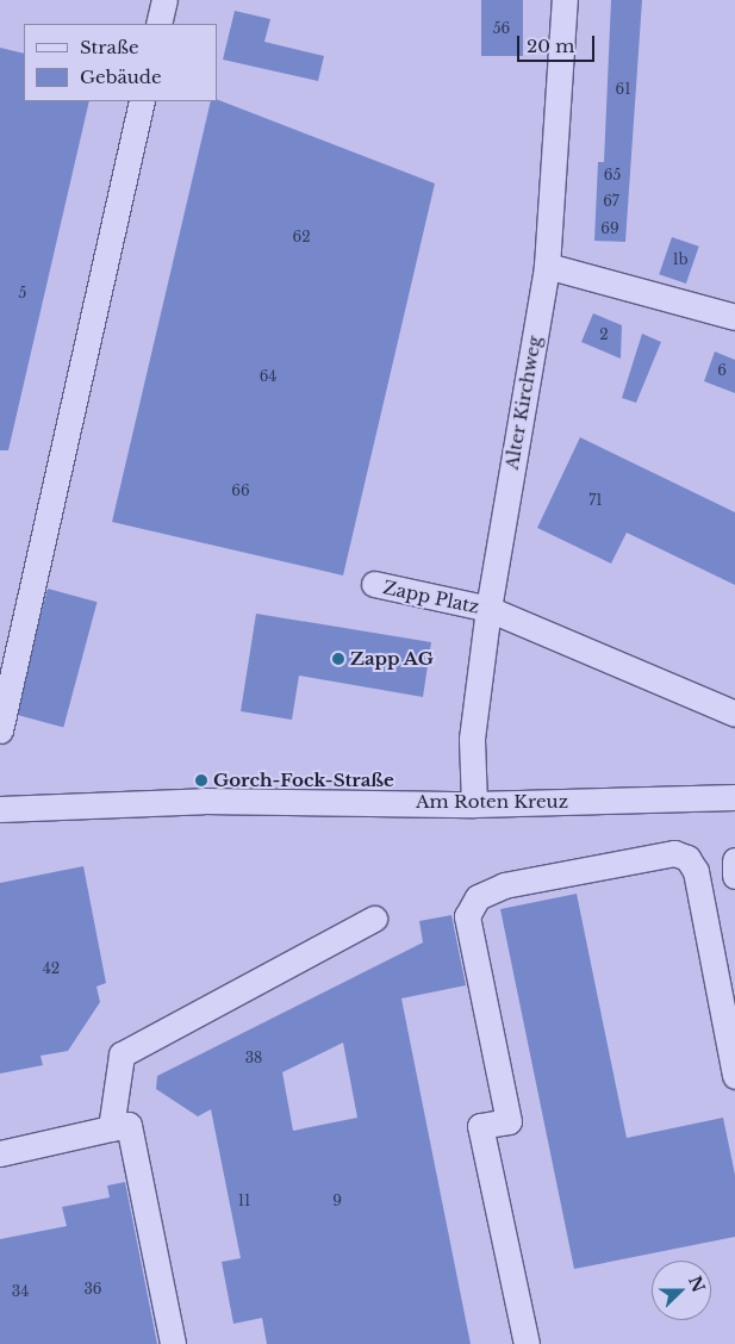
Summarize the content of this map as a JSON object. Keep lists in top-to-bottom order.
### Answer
{
  "streets": {
    "street": ["Alter Kirchweg", "Zapp Platz", "Am Roten Kreuz"]
  },
  "crossings": [
    ["Alter Kirchweg", "Zapp Platz"],
    ["Alter Kirchweg", "Am Roten Kreuz"]
  ],
  "places": ["Zapp AG", "Gorch-Fock-Straße"],
  "house_numbers": [
    "56",
    "61",
    "65",
    "67",
    "69",
    "62",
    "1b",
    "5",
    "2",
    "6",
    "64",
    "66",
    "71",
    "42",
    "38",
    "11",
    "9",
    "36",
    "34"
  ],
  "legend": ["Straße", "Gebäude"],
  "scale_bar": "20 m",
  "north": "right"
}
